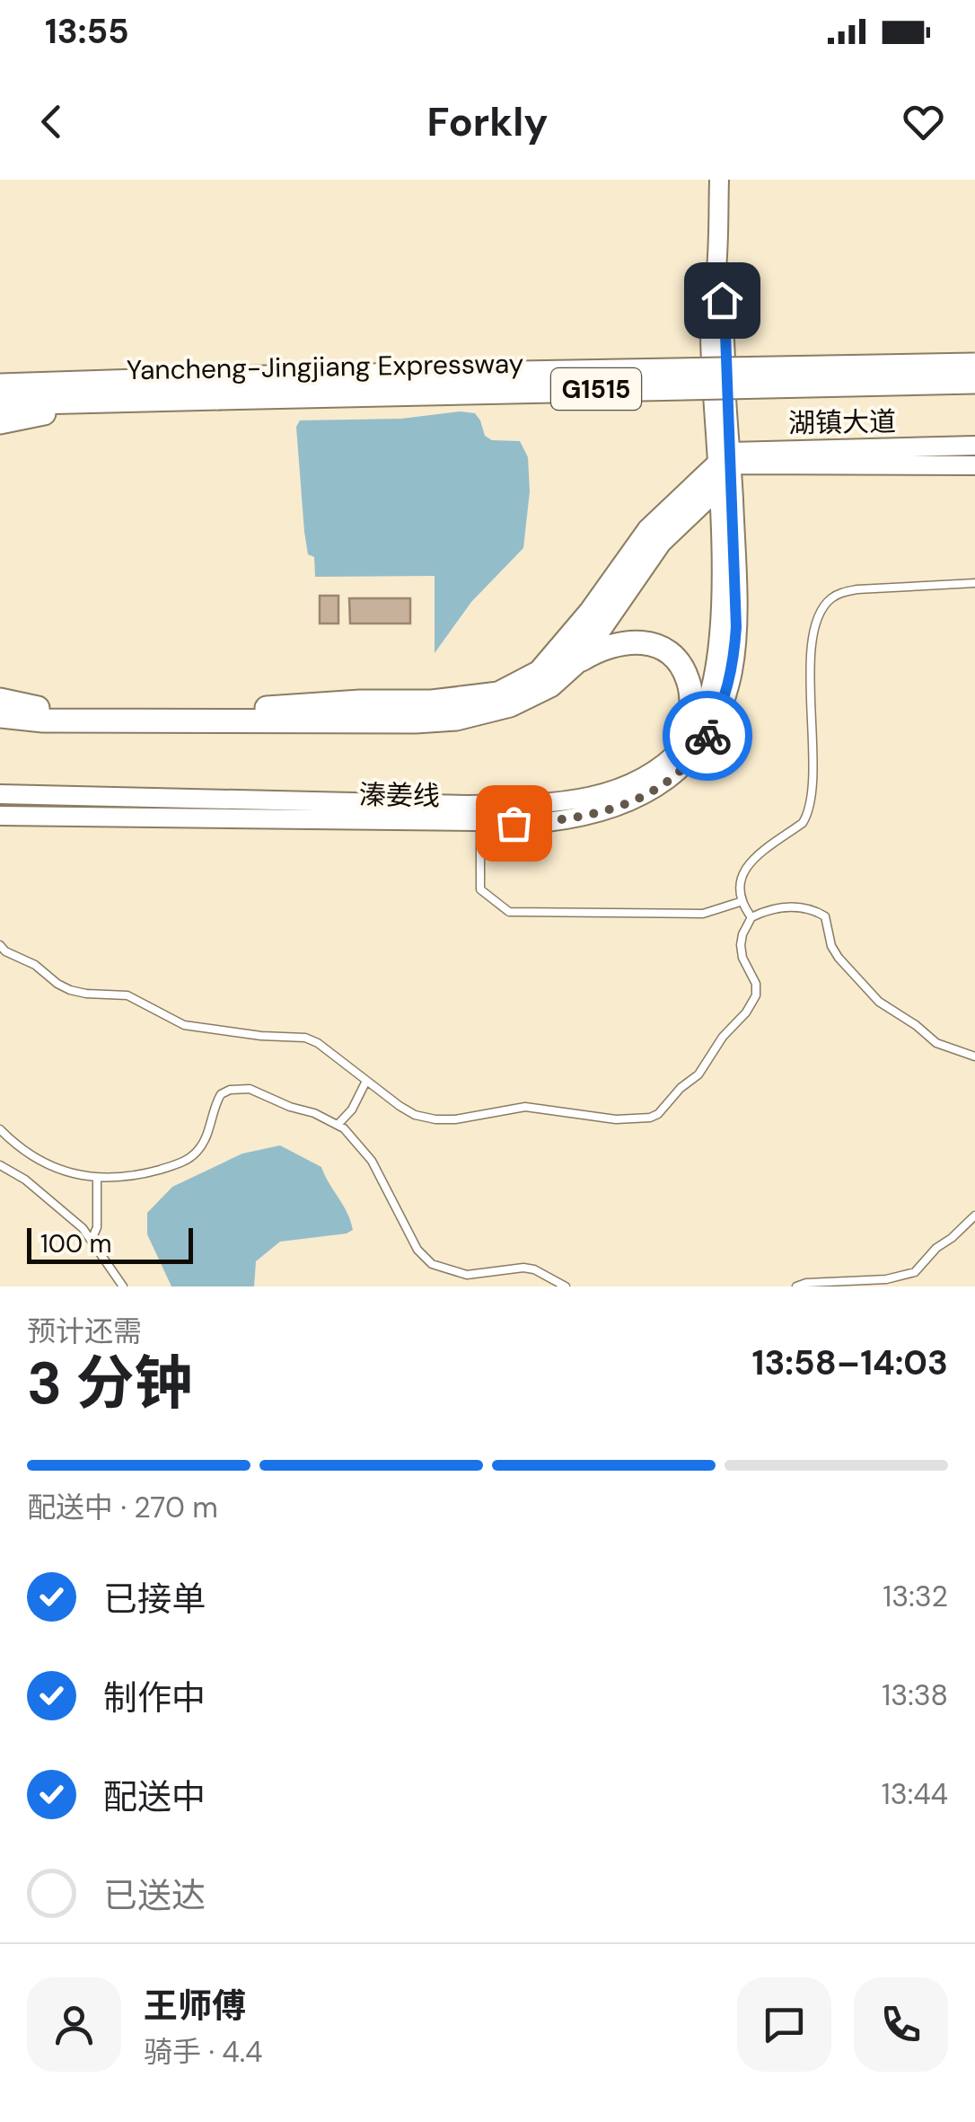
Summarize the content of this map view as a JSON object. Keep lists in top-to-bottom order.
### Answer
{
  "streets": {
    "highway": ["Yancheng-Jingjiang Expressway", "G1515"],
    "main road": ["湖镇大道", "溱姜线"]
  },
  "crossings": [
    ["湖镇大道", "溱姜线"]
  ],
  "scale_bar": "100 m",
  "page": {
    "status": "13:55",
    "header": "Forkly",
    "scale": "100 m",
    "heading": ["3 分钟", "预计还需", "13:58–14:03"],
    "panel": ["王师傅", "骑手 · 4.4"],
    "bar": "配送中 · 270 m",
    "list": [
      ["已接单", "13:32"],
      ["制作中", "13:38"],
      ["配送中", "13:44"],
      "已送达"
    ]
  }
}
